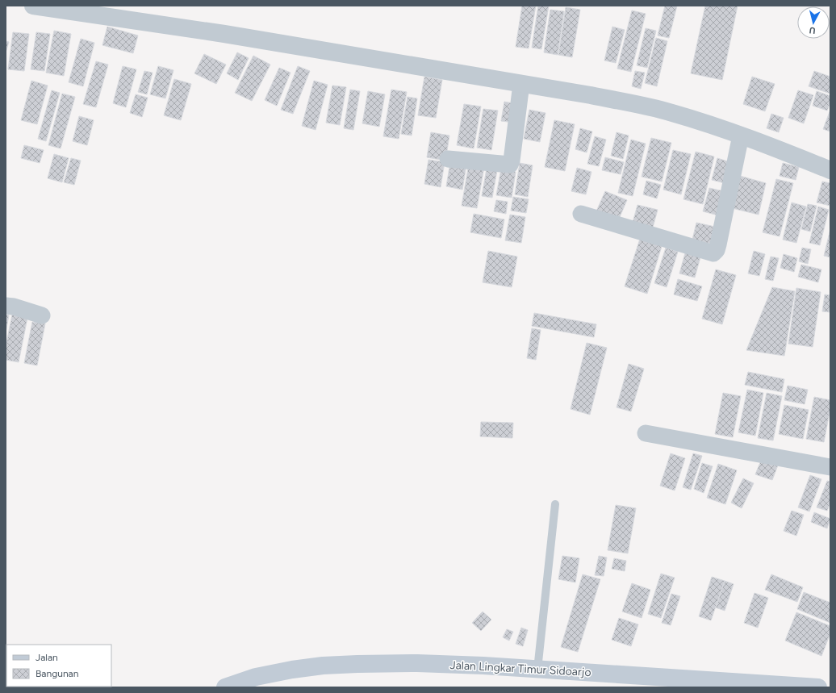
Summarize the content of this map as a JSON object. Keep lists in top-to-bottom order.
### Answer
{
  "streets": {
    "main road": ["Jalan Lingkar Timur Sidoarjo"]
  },
  "legend": ["Jalan", "Bangunan"],
  "north": "bottom"
}
